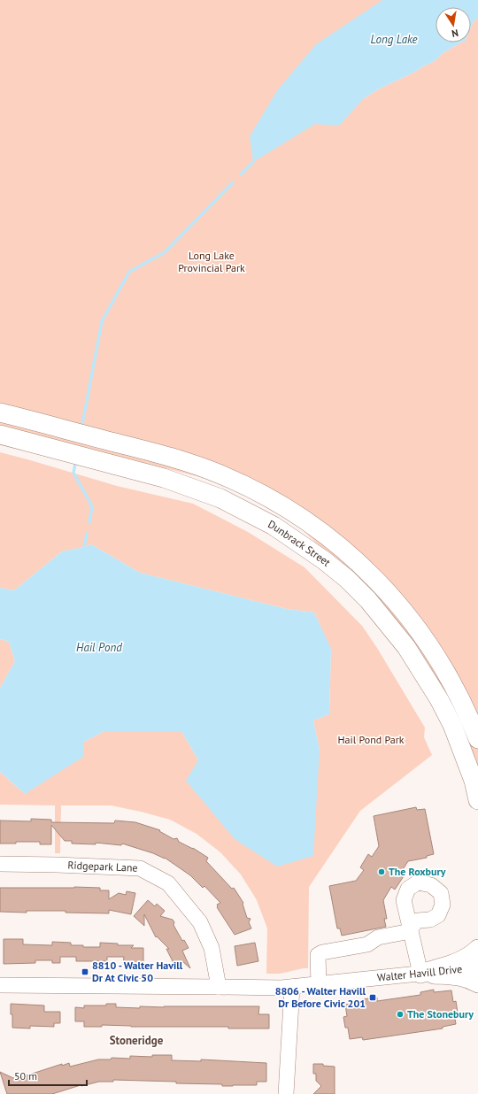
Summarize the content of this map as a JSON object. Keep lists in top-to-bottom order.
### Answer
{
  "streets": {
    "main road": ["Dunbrack Street"],
    "street": ["Ridgepark Lane", "Walter Havill Drive"]
  },
  "crossings": [
    ["Ridgepark Lane", "Walter Havill Drive"]
  ],
  "districts": ["Stoneridge"],
  "water": ["Long Lake", "Hail Pond"],
  "parks": ["Long Lake Provincial Park", "Hail Pond Park"],
  "places": {
    "other": ["The Roxbury", "The Stonebury"],
    "transit": ["8810 - Walter Havill Dr At Civic 50", "8806 - Walter Havill Dr Before Civic 201"]
  },
  "scale_bar": "50 m",
  "north": "bottom"
}
